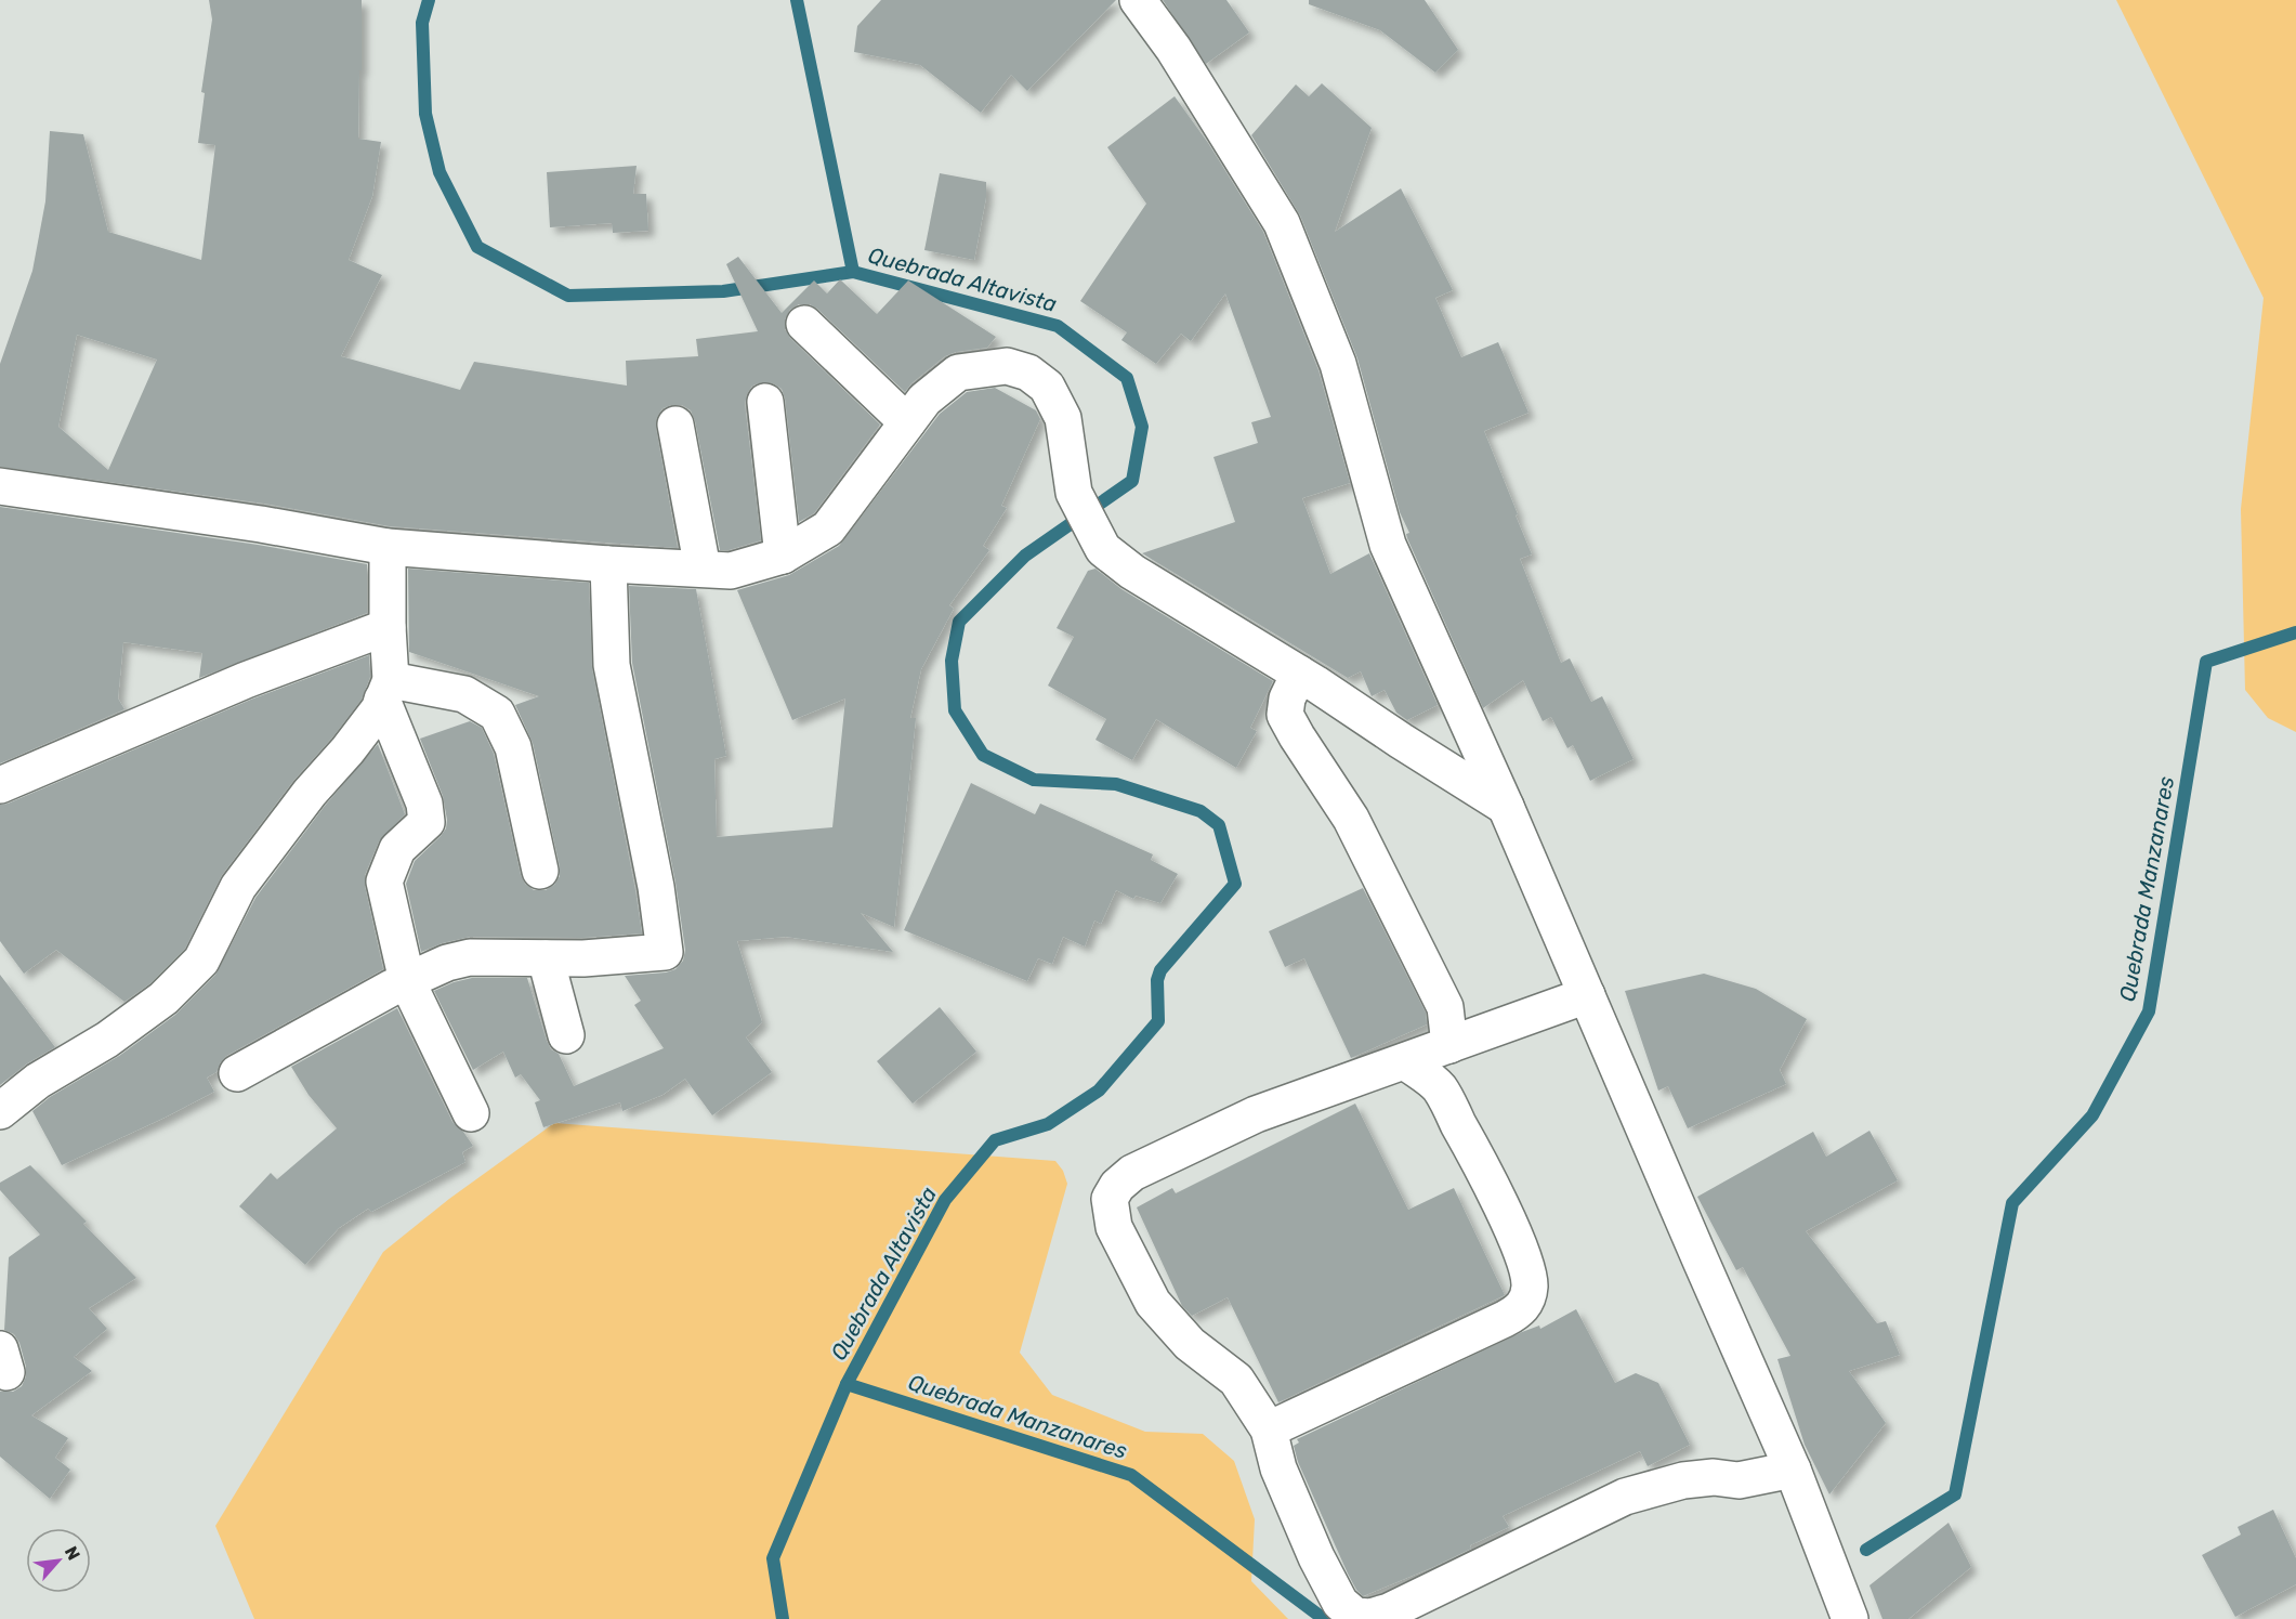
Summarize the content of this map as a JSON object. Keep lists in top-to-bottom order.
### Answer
{
  "water": ["Quebrada Altavista", "Quebrada Manzanares"],
  "north": "top right"
}
